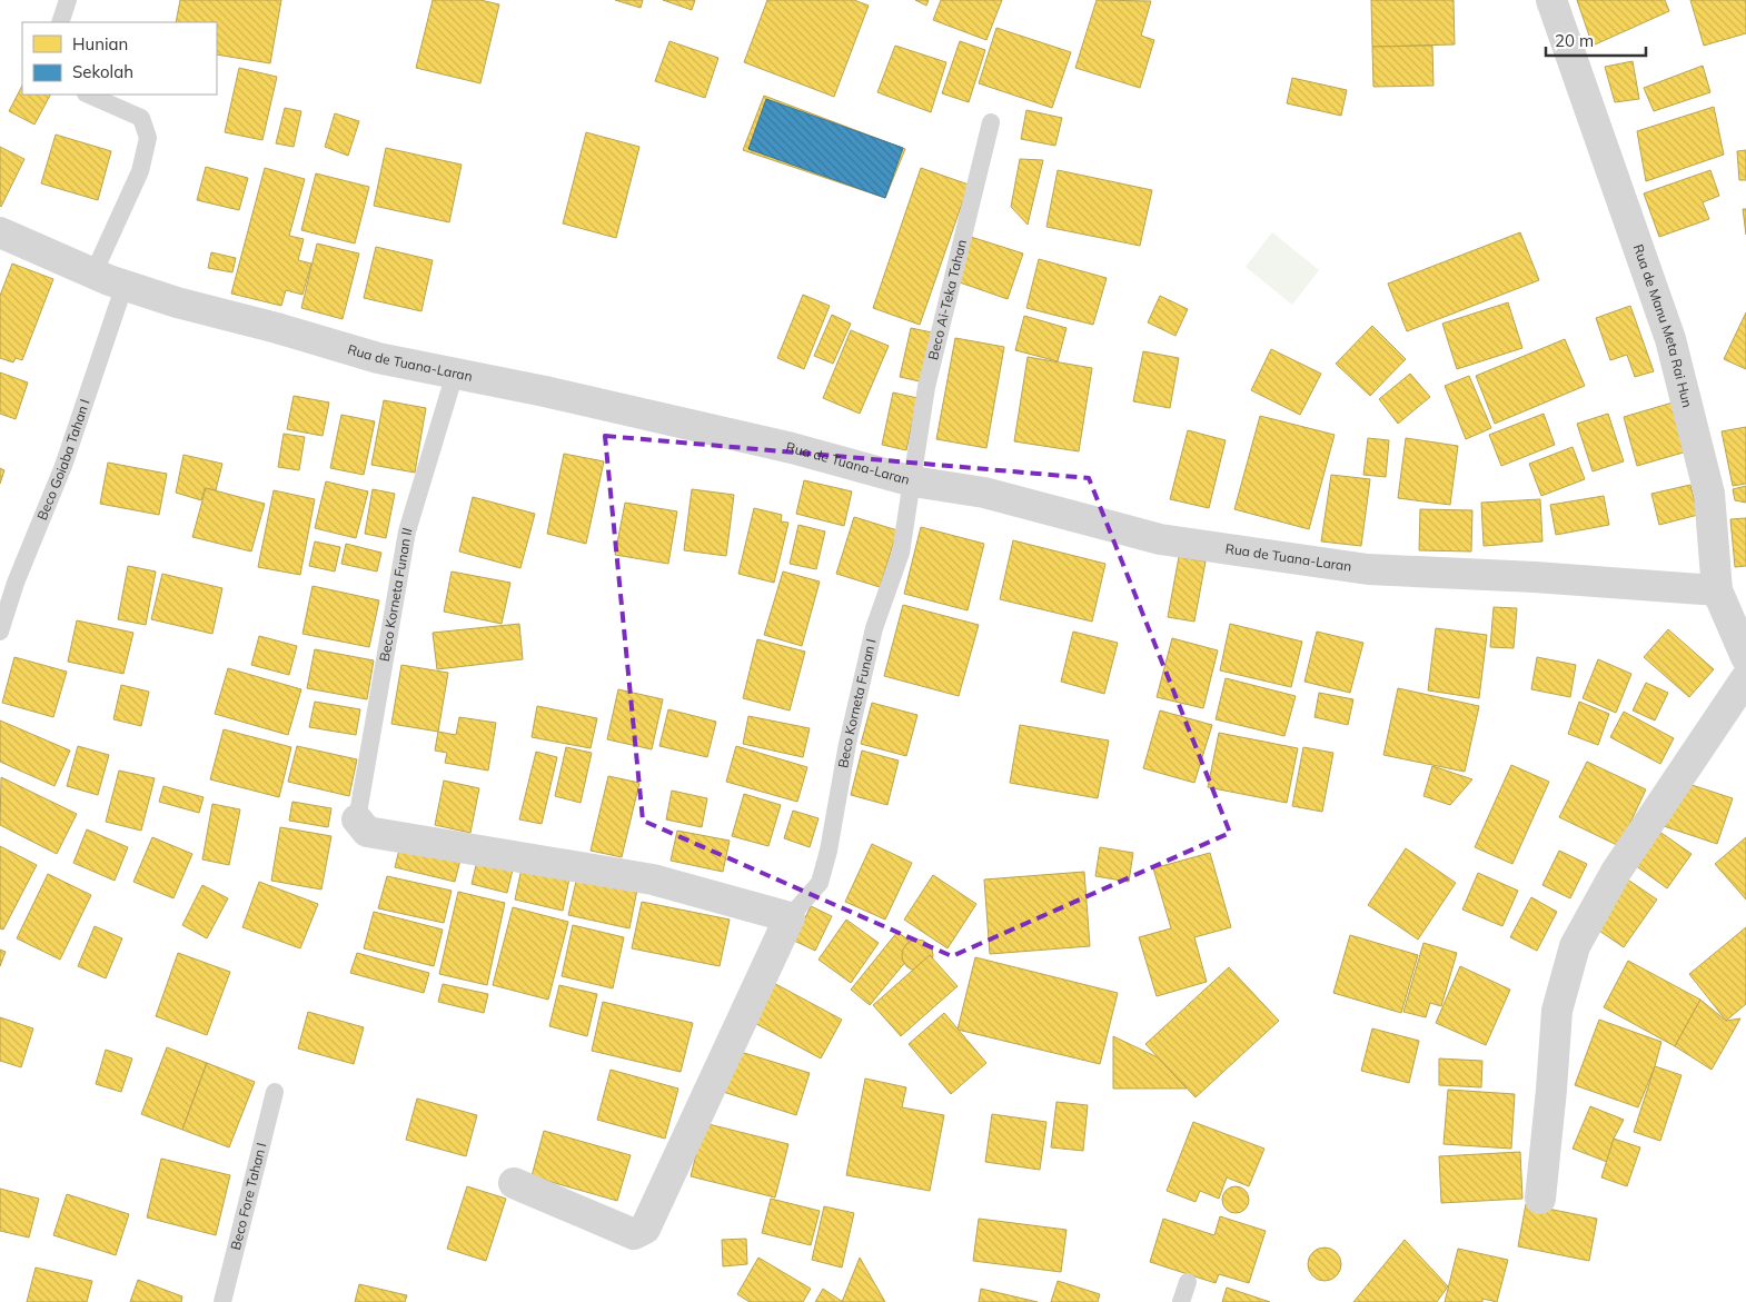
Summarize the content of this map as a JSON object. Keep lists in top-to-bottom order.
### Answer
{
  "streets": {
    "street": ["Rua de Manu Meta Rai Hun", "Rua de Tuana-Laran"],
    "lane": [
      "Beco Ai-Teka Tahan",
      "Beco Goiaba Tahan I",
      "Beco Korneta Funan II",
      "Beco Korneta Funan I",
      "Beco Fore Tahan I"
    ]
  },
  "crossings": [
    ["Beco Ai-Teka Tahan", "Rua de Tuana-Laran"],
    ["Beco Ai-Teka Tahan", "Beco Korneta Funan I"],
    ["Rua de Manu Meta Rai Hun", "Rua de Tuana-Laran"],
    ["Rua de Tuana-Laran", "Beco Goiaba Tahan I"],
    ["Rua de Tuana-Laran", "Beco Korneta Funan II"],
    ["Rua de Tuana-Laran", "Beco Korneta Funan I"]
  ],
  "legend": ["Hunian", "Sekolah"],
  "scale_bar": "20 m"
}
